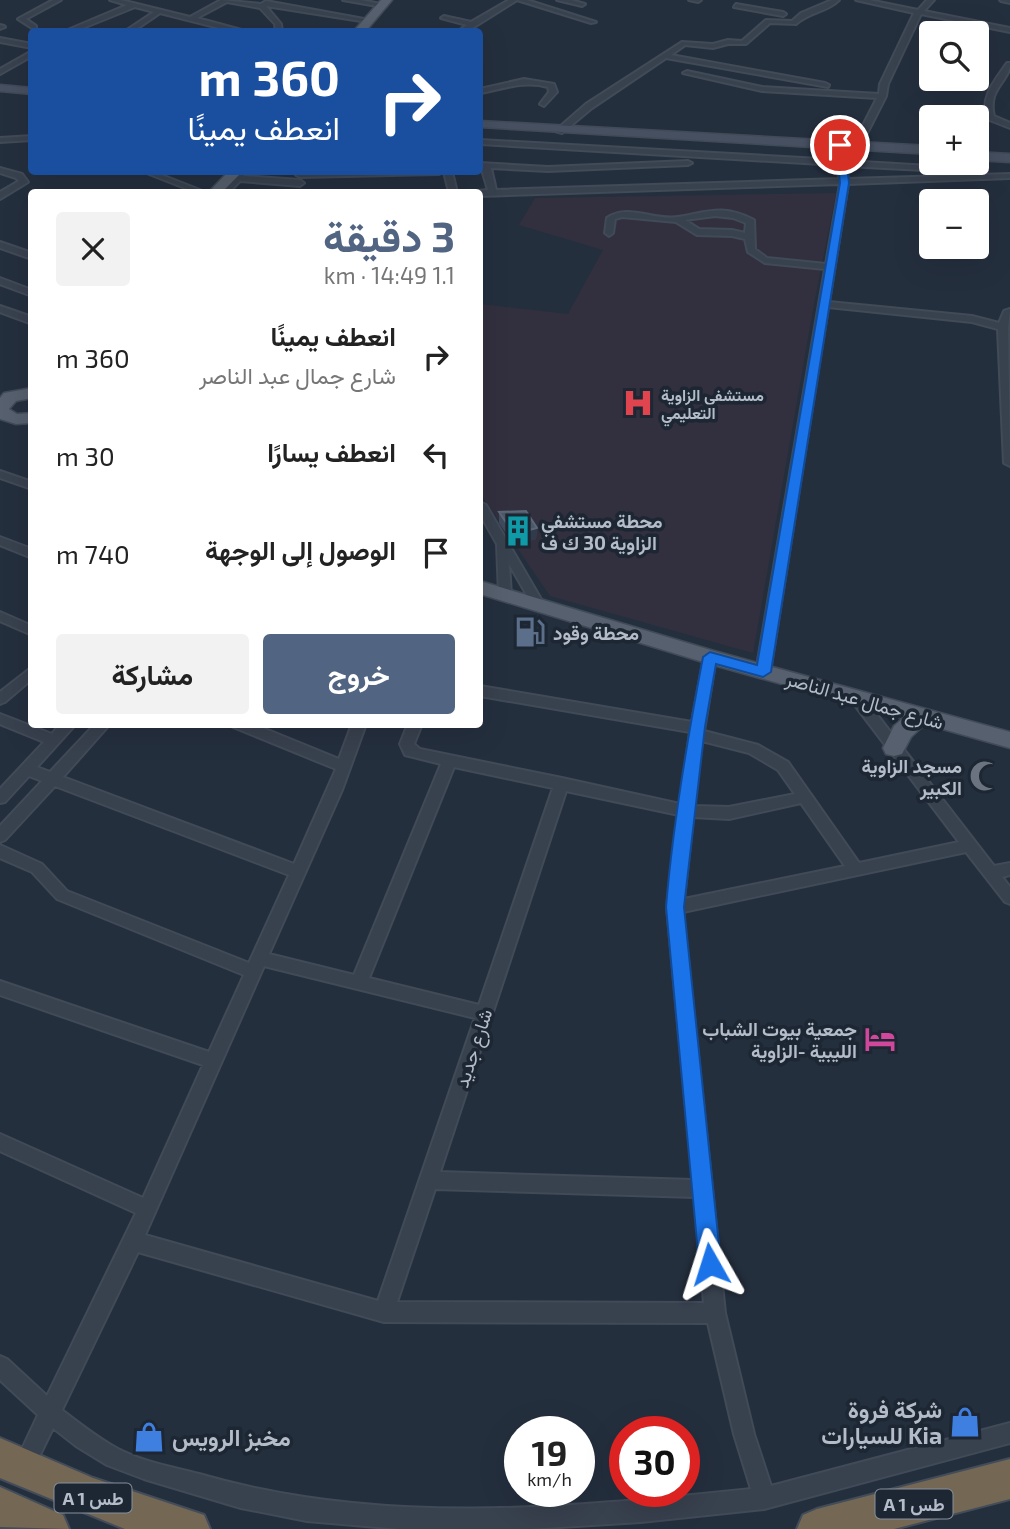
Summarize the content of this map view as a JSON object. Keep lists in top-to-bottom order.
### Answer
{
  "streets": {
    "highway": ["A 1 طس"],
    "main road": ["شارع جمال عبد الناصر"],
    "street": ["شارع جديد"]
  },
  "places": {
    "hospital": ["مستشفى الزاوية التعليمي"],
    "building": ["محطة مستشفي الزاوية 30 ك ف"],
    "fuel station": ["محطة وقود"],
    "mosque": ["مسجد الزاوية الكبير"],
    "hotel": ["جمعية بيوت الشباب الليبية -الزاوية"],
    "shop": ["شركة فروة للسيارات Kia", "مخبز الرويس"]
  },
  "page": {
    "map_buttons": ["+", "−"],
    "turn": ["360 m", "انعطف يمينًا"],
    "heading": ["3 دقيقة", "1.1 km · 14:49"],
    "list": [
      {
        "name": "انعطف يمينًا",
        "note": "شارع جمال عبد الناصر",
        "value": "360 m"
      },
      {
        "name": "انعطف يسارًا",
        "value": "30 m"
      },
      {
        "name": "الوصول إلى الوجهة",
        "value": "740 m"
      }
    ],
    "buttons": ["خروج", "مشاركة"],
    "speed": "19 km/h",
    "limit": "30"
  }
}
